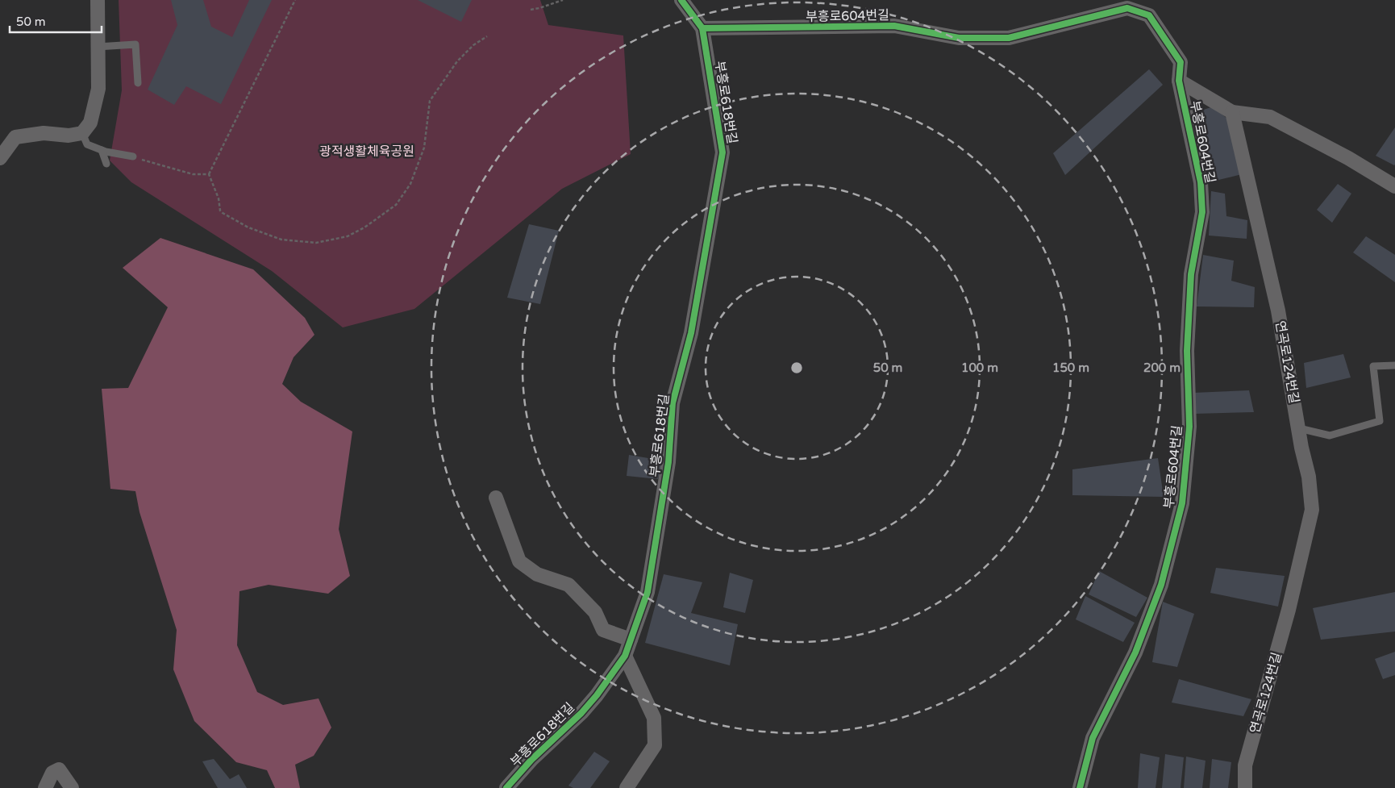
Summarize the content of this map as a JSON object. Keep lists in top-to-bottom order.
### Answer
{
  "streets": {
    "street": ["부흥로604번길", "부흥로618번길", "연곡로124번길"]
  },
  "crossings": [
    ["부흥로604번길", "부흥로618번길"],
    ["부흥로604번길", "연곡로124번길"]
  ],
  "parks": ["광적생활체육공원"],
  "scale_bar": "50 m",
  "rings": [
    "50 m",
    "100 m",
    "150 m",
    "200 m"
  ]
}
